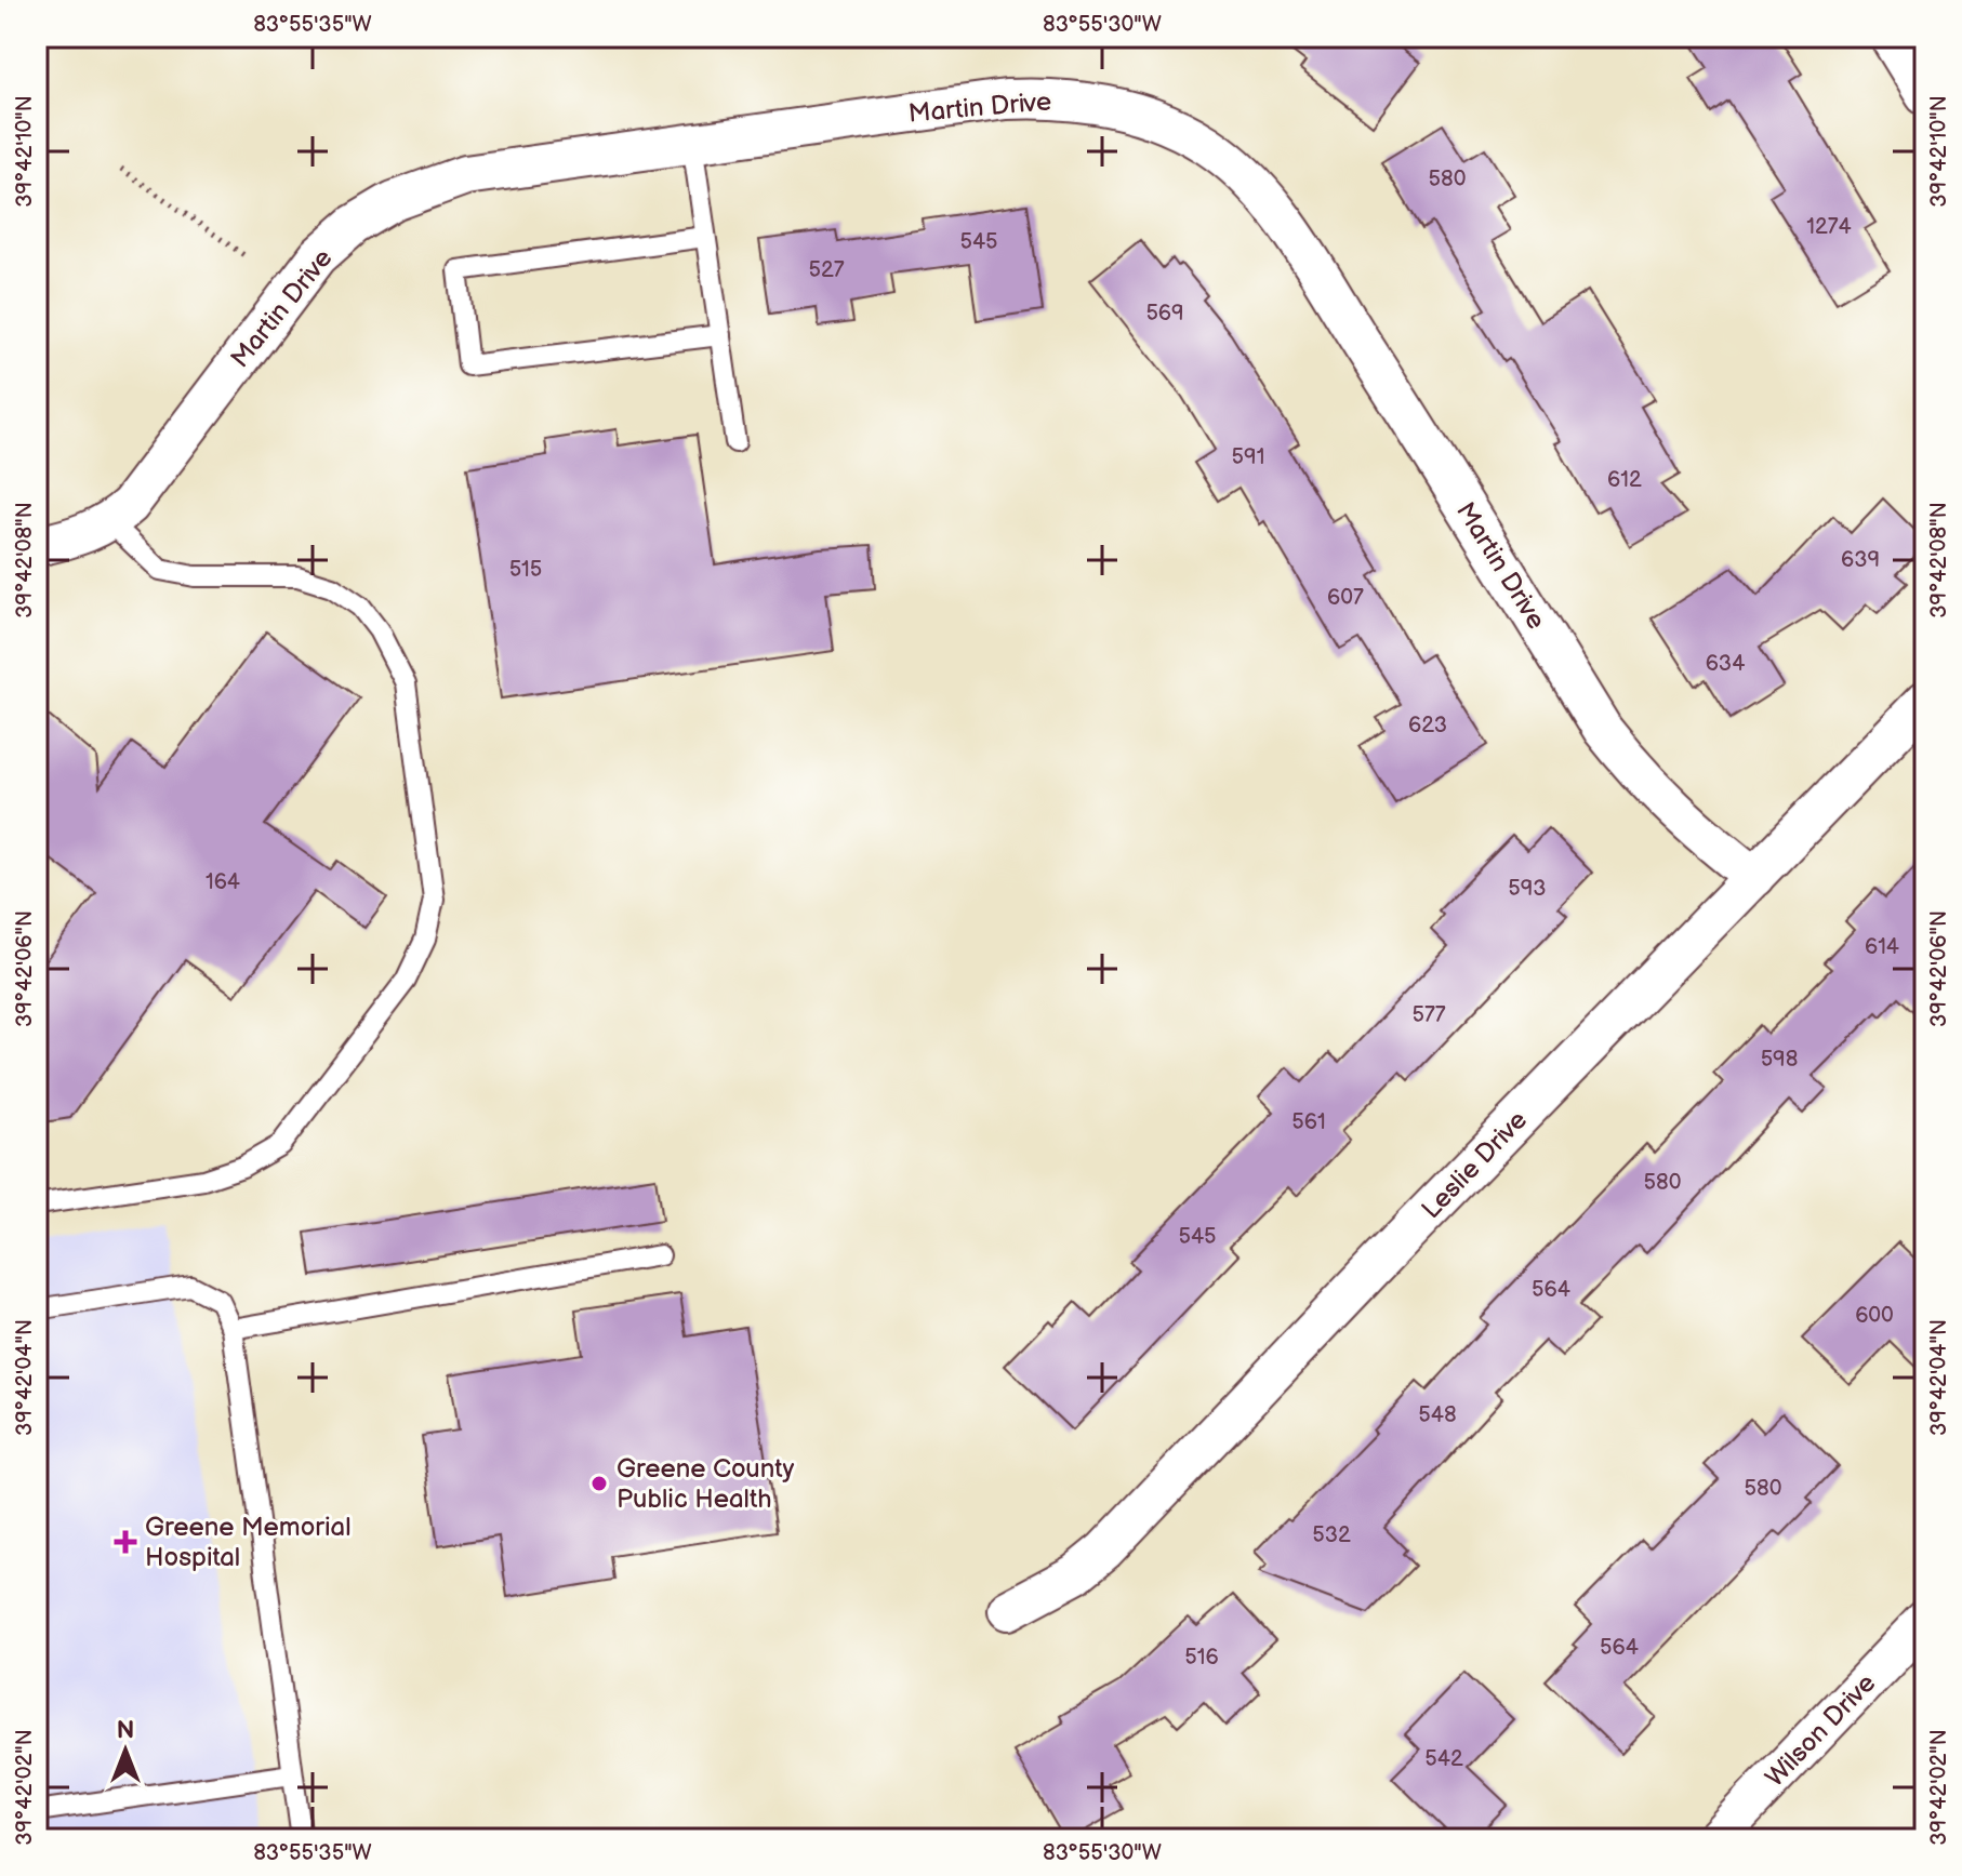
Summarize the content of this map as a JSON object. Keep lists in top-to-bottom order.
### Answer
{
  "streets": {
    "street": ["Martin Drive", "Leslie Drive", "Wilson Drive"]
  },
  "crossings": [
    ["Martin Drive", "Leslie Drive"]
  ],
  "places": {
    "other": ["Greene County Public Health"],
    "health": ["Greene Memorial Hospital"]
  },
  "house_numbers": [
    "580",
    "1274",
    "545",
    "527",
    "569",
    "591",
    "612",
    "639",
    "515",
    "607",
    "634",
    "623",
    "164",
    "593",
    "614",
    "577",
    "598",
    "561",
    "580",
    "545",
    "564",
    "600",
    "548",
    "580",
    "532",
    "564",
    "516",
    "542"
  ],
  "north": "top",
  "coordinates": [
    "83°55'35\"W",
    "83°55'30\"W",
    "39°42'10\"N",
    "39°42'08\"N",
    "39°42'06\"N",
    "39°42'04\"N",
    "39°42'02\"N"
  ]
}
